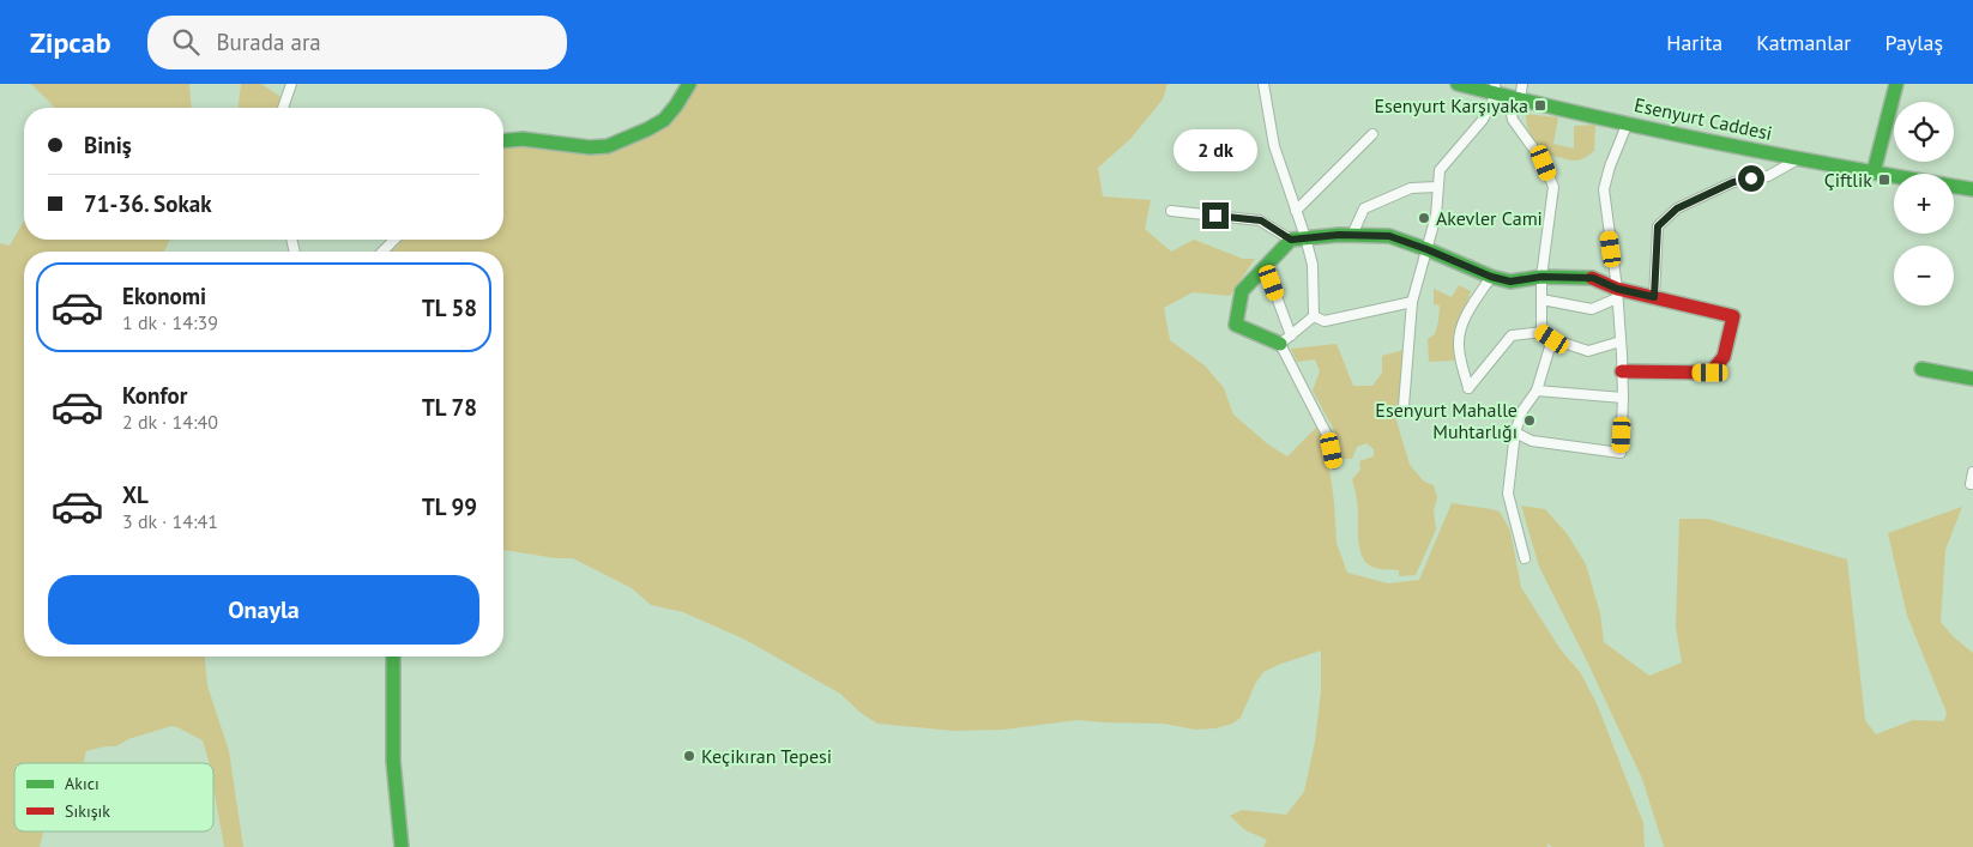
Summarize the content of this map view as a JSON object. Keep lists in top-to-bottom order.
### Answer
{
  "streets": {
    "street": ["Esenyurt Caddesi"]
  },
  "places": {
    "transit": ["Esenyurt Karşıyaka", "Çiftlik"],
    "other": ["Akevler Cami", "Esenyurt Mahalle Muhtarlığı", "Keçikıran Tepesi"]
  },
  "legend": ["Akıcı", "Sıkışık"],
  "page": {
    "header": "Zipcab",
    "search": "Burada ara",
    "nav": ["Harita", "Katmanlar", "Paylaş"],
    "map_buttons": ["+", "−"],
    "banner": ["Biniş", "71-36. Sokak"],
    "bubble": "2 dk",
    "list": [
      {
        "name": "Ekonomi",
        "note": "1 dk · 14:39",
        "value": "TL 58"
      },
      {
        "name": "Konfor",
        "note": "2 dk · 14:40",
        "value": "TL 78"
      },
      {
        "name": "XL",
        "note": "3 dk · 14:41",
        "value": "TL 99"
      }
    ],
    "buttons": "Onayla"
  }
}
